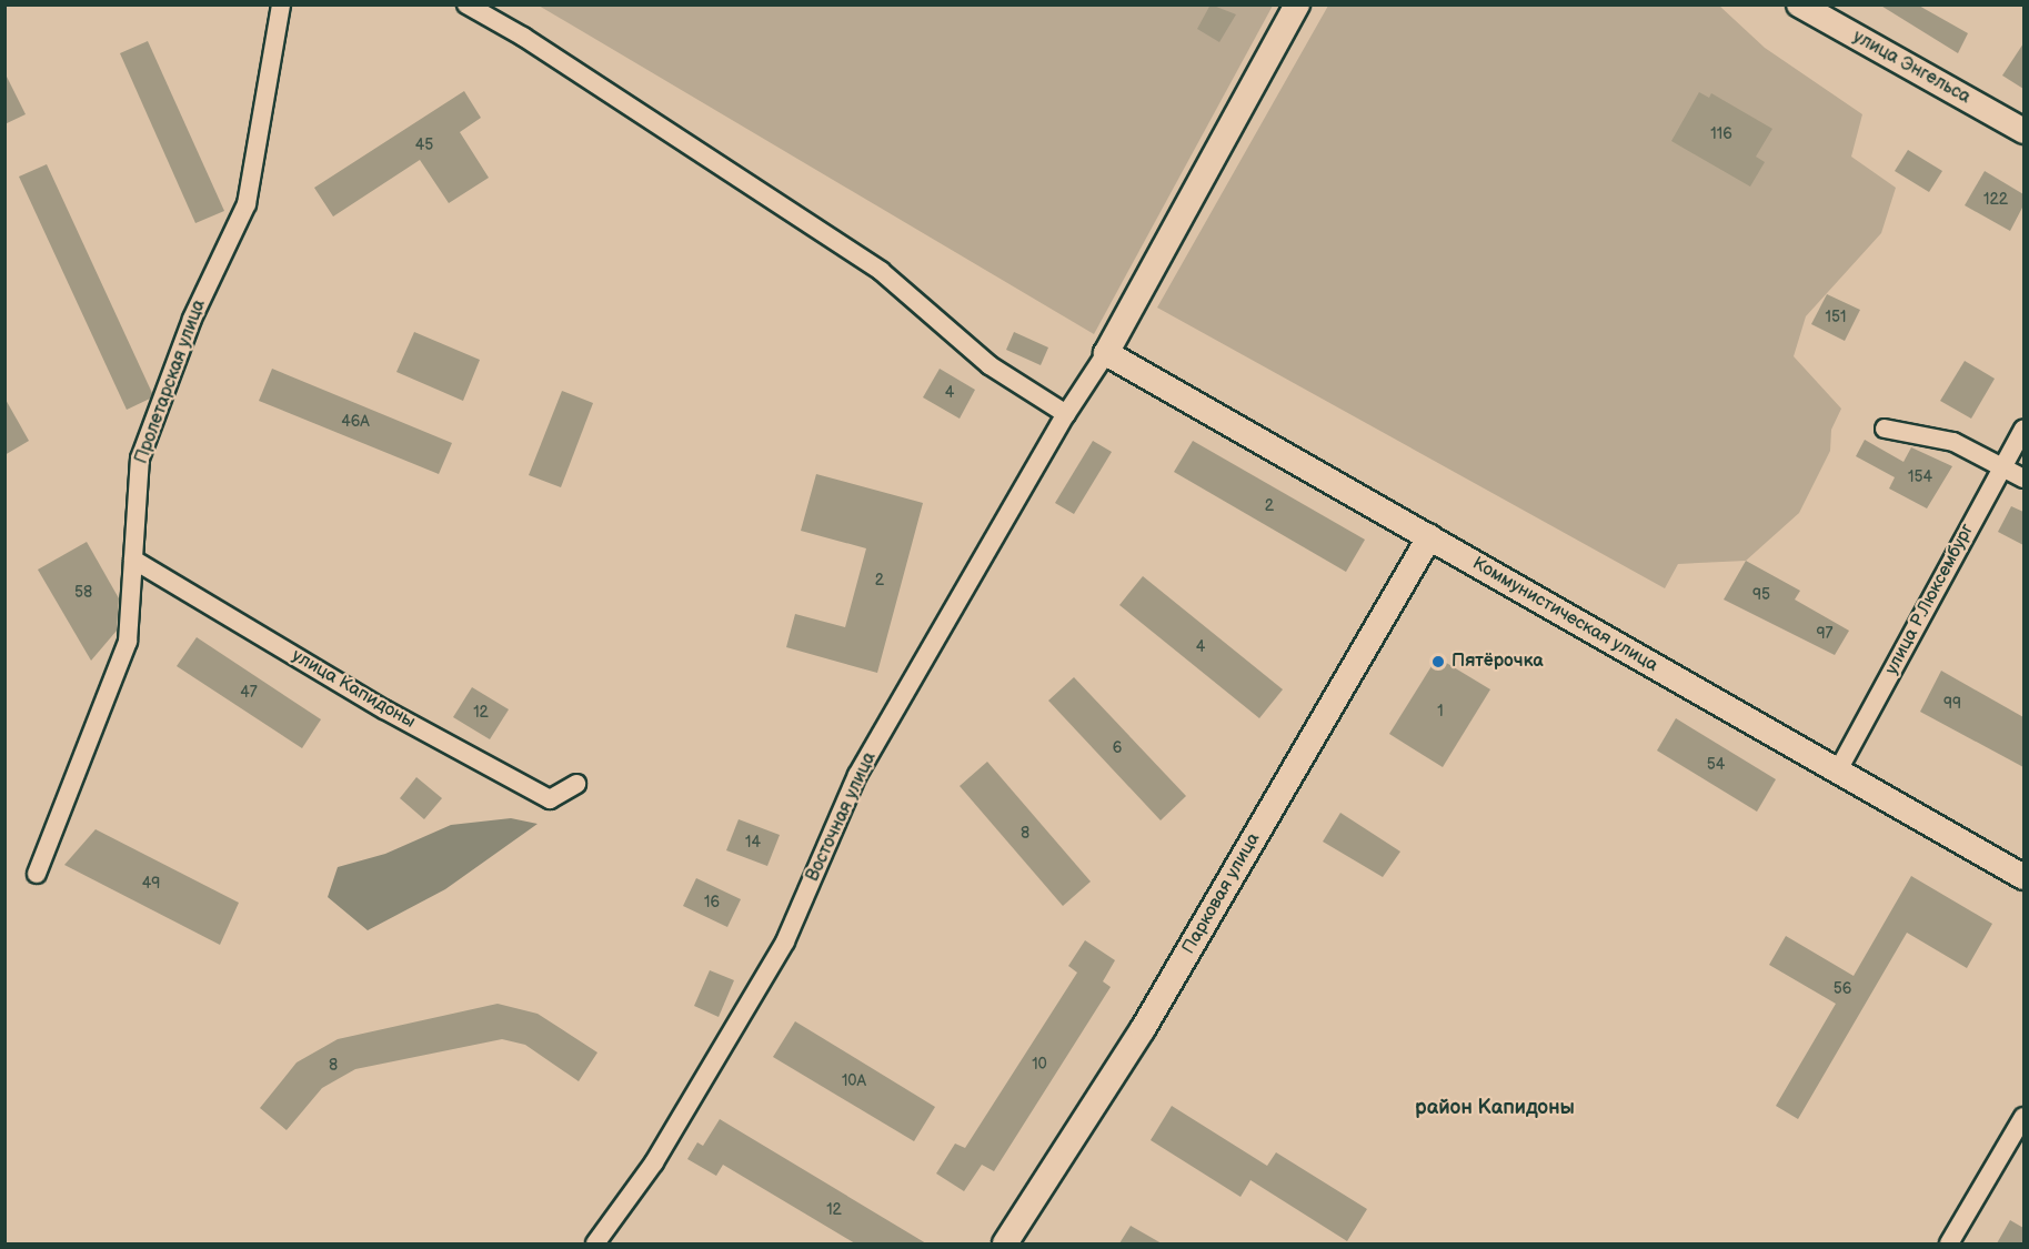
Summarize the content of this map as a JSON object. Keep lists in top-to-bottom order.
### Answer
{
  "streets": {
    "street": [
      "улица Энгельса",
      "Пролетарская улица",
      "улица Р.Люксембург",
      "Коммунистическая улица",
      "улица Капидоны",
      "Восточная улица",
      "Парковая улица"
    ]
  },
  "crossings": [
    ["Пролетарская улица", "улица Капидоны"],
    ["улица Р.Люксембург", "Коммунистическая улица"],
    ["Коммунистическая улица", "Восточная улица"],
    ["Коммунистическая улица", "Парковая улица"]
  ],
  "districts": ["район Капидоны"],
  "places": ["Пятёрочка"],
  "house_numbers": [
    "116",
    "45",
    "122",
    "151",
    "4",
    "46А",
    "154",
    "2",
    "2",
    "58",
    "95",
    "97",
    "4",
    "47",
    "99",
    "1",
    "12",
    "6",
    "54",
    "8",
    "14",
    "49",
    "16",
    "56",
    "10",
    "8",
    "10А",
    "12"
  ]
}
